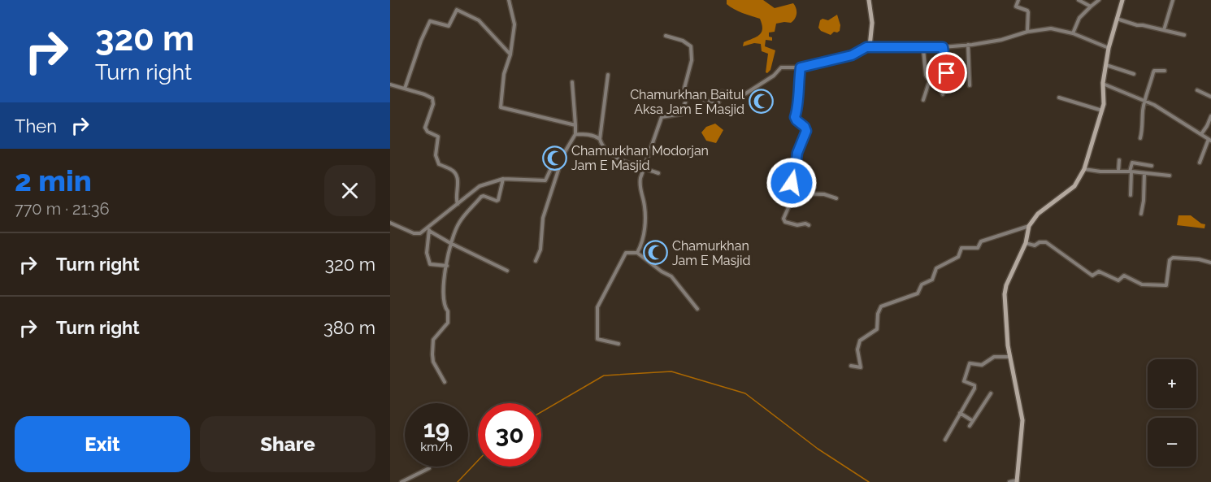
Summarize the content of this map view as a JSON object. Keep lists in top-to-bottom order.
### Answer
{
  "places": {
    "mosque": ["Chamurkhan Baitul Aksa Jam E Masjid", "Chamurkhan Modorjan Jam E Masjid", "Chamurkhan Jam E Masjid"]
  },
  "page": {
    "turn": ["320 m", "Turn right"],
    "then": "Then",
    "heading": ["2 min", "770 m · 21:36"],
    "list": [
      {
        "name": "Turn right",
        "value": "320 m"
      },
      {
        "name": "Turn right",
        "value": "380 m"
      }
    ],
    "map_buttons": ["+", "−"],
    "speed": "19 km/h",
    "limit": "30",
    "buttons": ["Exit", "Share"]
  }
}
